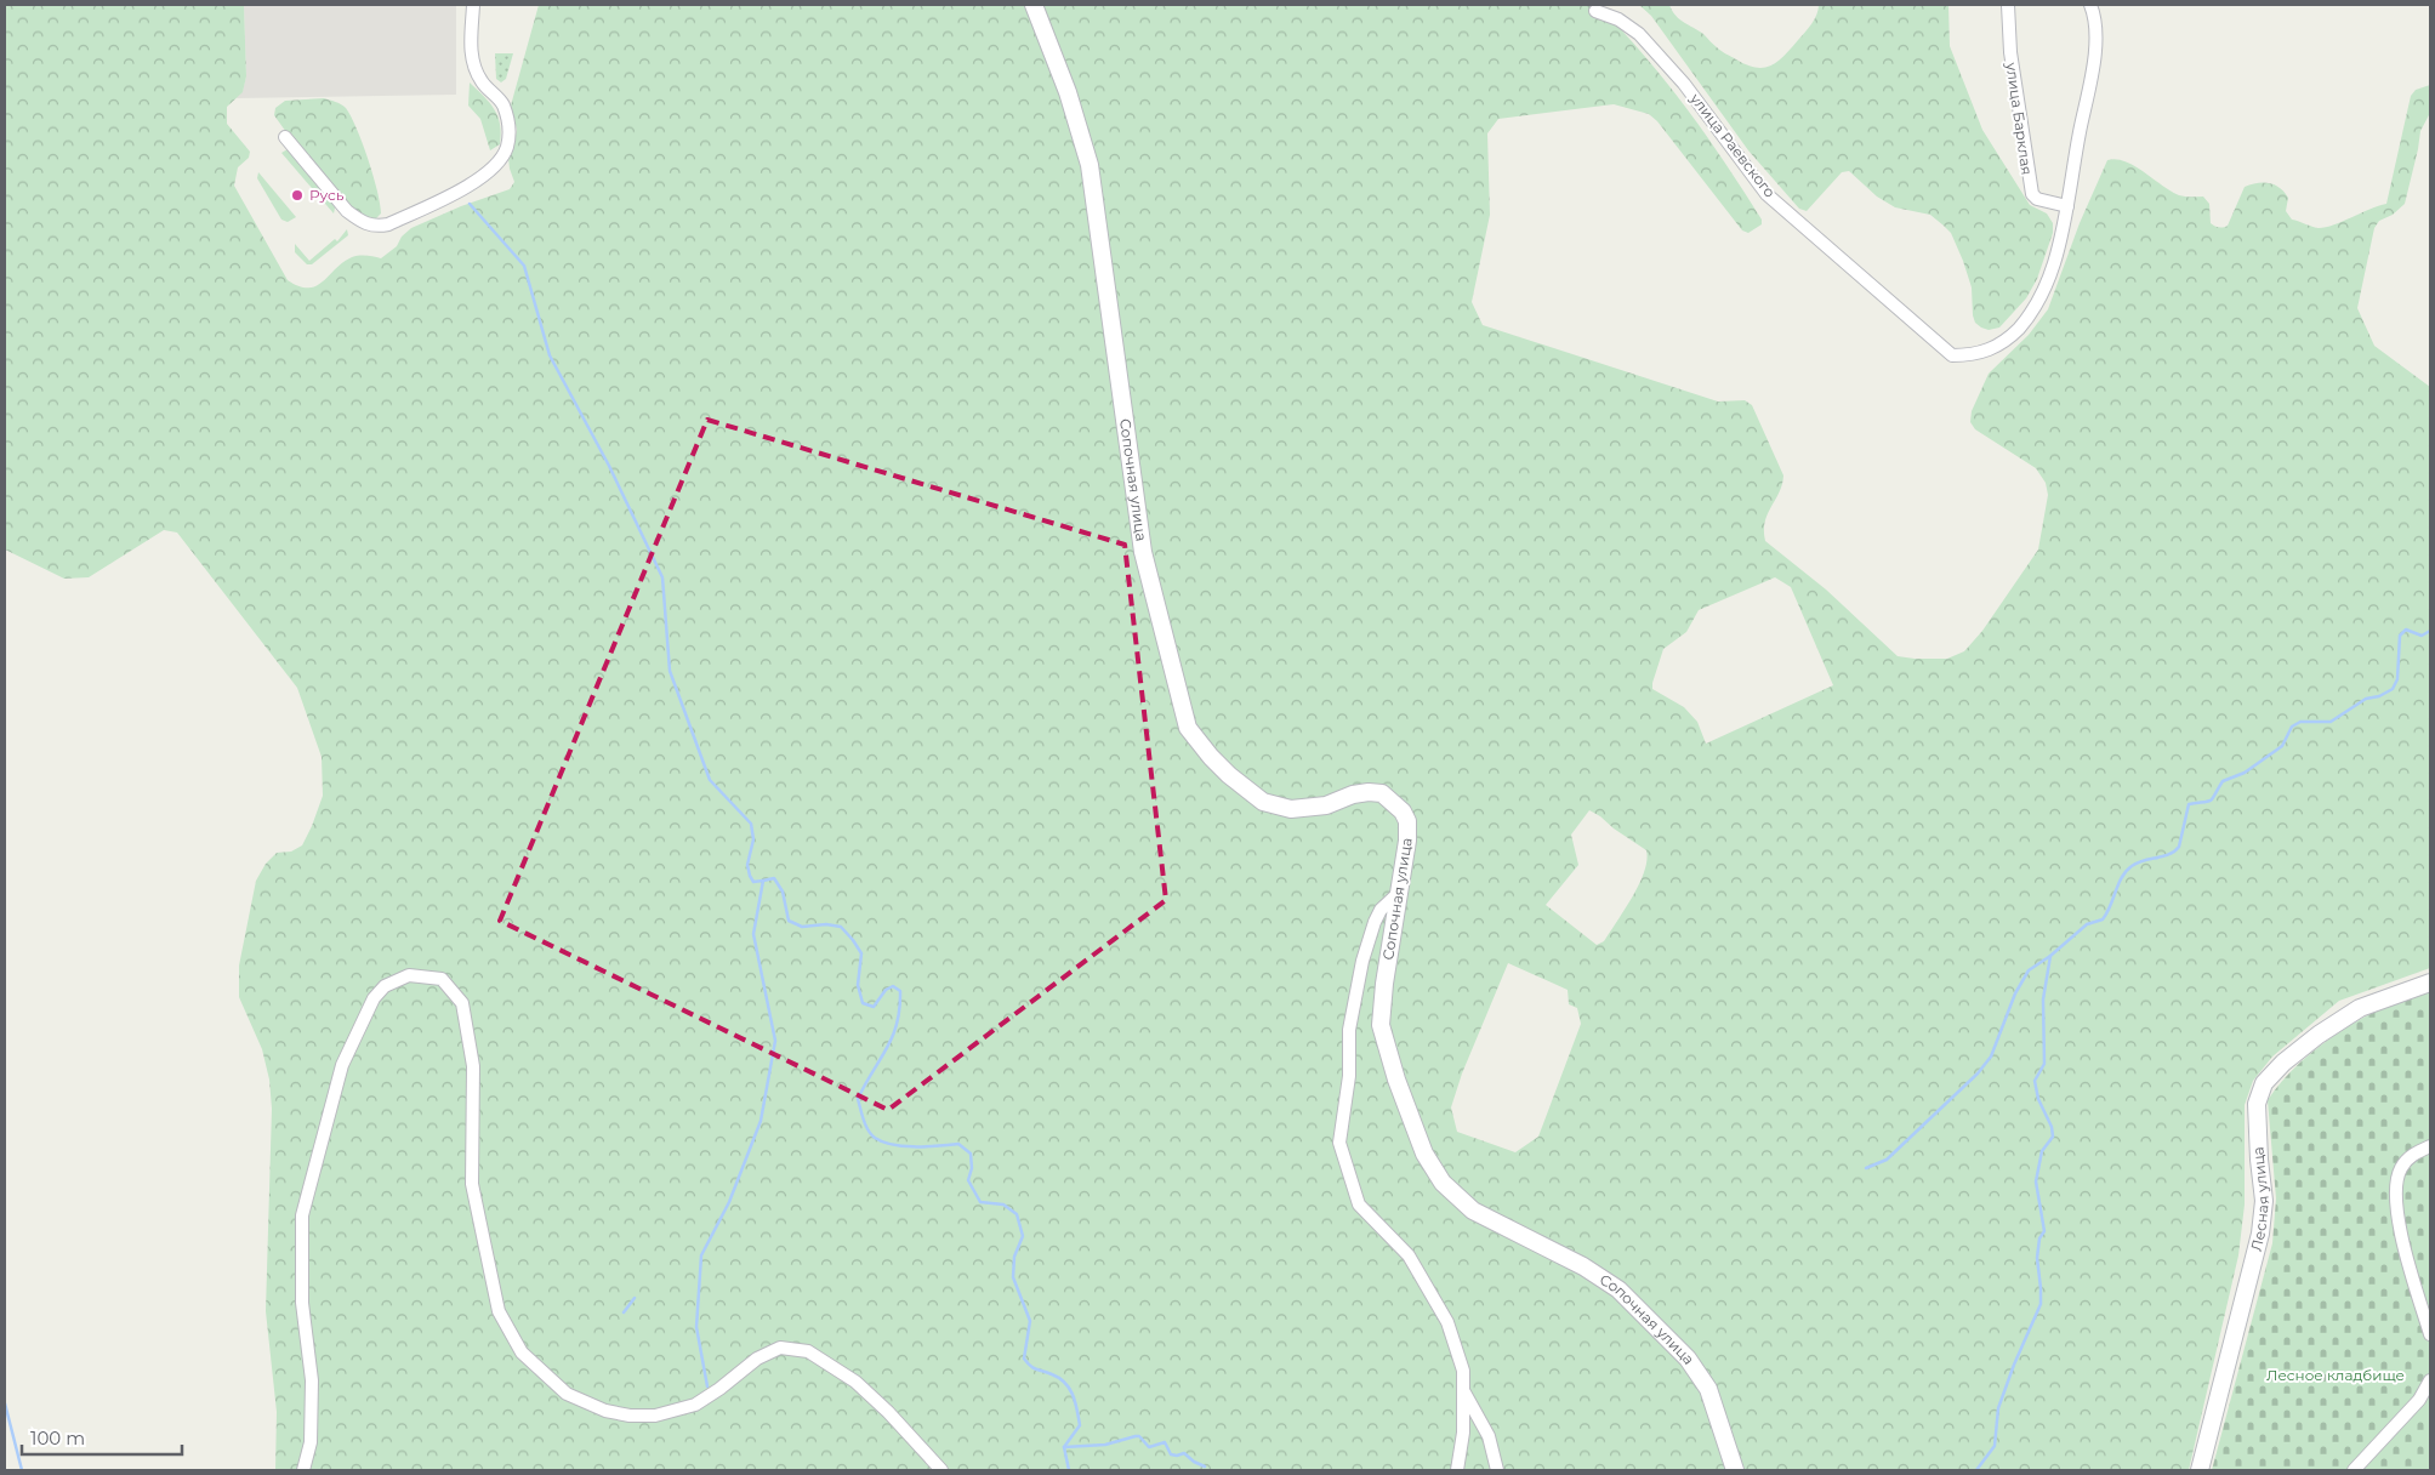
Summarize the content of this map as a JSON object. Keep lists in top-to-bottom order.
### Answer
{
  "streets": {
    "main road": ["Сопочная улица", "Лесная улица"],
    "street": ["улица Барклая", "улица Раевского"]
  },
  "crossings": [
    ["улица Барклая", "улица Раевского"]
  ],
  "parks": ["Лесное кладбище"],
  "places": ["Русь"],
  "scale_bar": "100 m"
}
